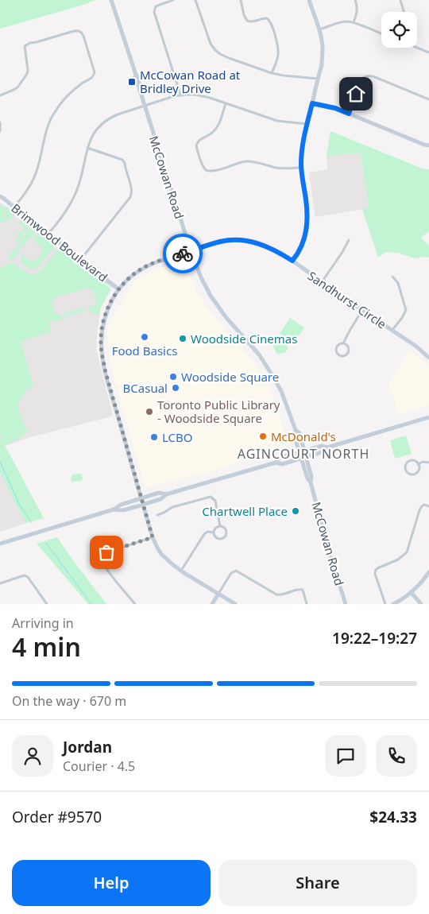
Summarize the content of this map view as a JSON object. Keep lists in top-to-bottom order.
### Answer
{
  "streets": {
    "street": ["McCowan Road", "Brimwood Boulevard", "Sandhurst Circle"]
  },
  "crossings": [
    ["McCowan Road", "Sandhurst Circle"],
    ["Brimwood Boulevard", "Sandhurst Circle"]
  ],
  "districts": ["AGINCOURT NORTH"],
  "places": {
    "transit": ["McCowan Road at Bridley Drive"],
    "other": [
      "Food Basics",
      "Woodside Cinemas",
      "Woodside Square",
      "BCasual",
      "Toronto Public Library - Woodside Square",
      "McDonald's",
      "LCBO",
      "Chartwell Place"
    ]
  },
  "page": {
    "heading": ["4 min", "Arriving in", "19:22–19:27"],
    "panel": [
      "Jordan",
      "Courier · 4.5",
      "Order #9570",
      "$24.33"
    ],
    "bar": "On the way · 670 m",
    "buttons": ["Help", "Share"]
  }
}
